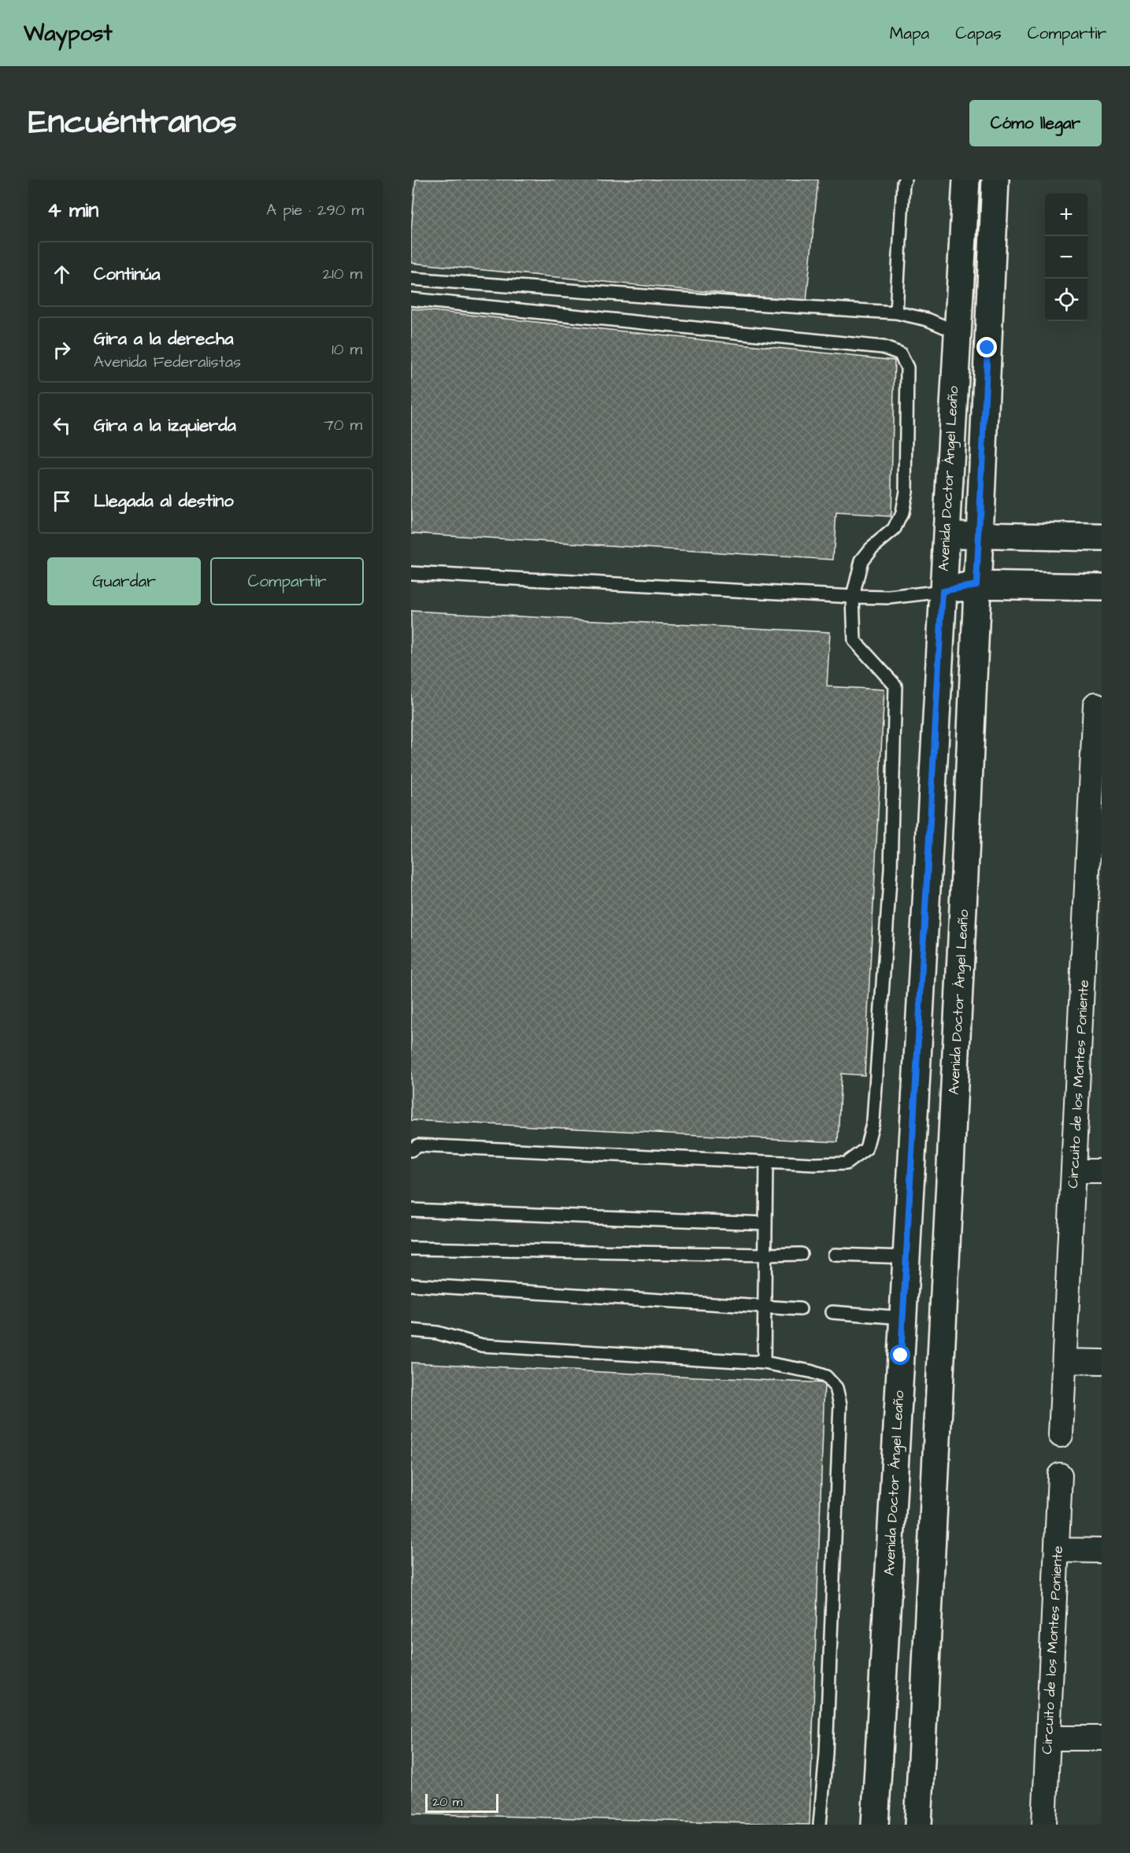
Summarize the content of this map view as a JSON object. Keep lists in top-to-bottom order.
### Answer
{
  "streets": {
    "street": ["Avenida Doctor Ángel Leaño", "Circuito de los Montes Poniente"]
  },
  "scale_bar": "20 m",
  "page": {
    "header": "Waypost",
    "nav": ["Mapa", "Capas", "Compartir"],
    "title": "Encuéntranos",
    "buttons": [
      "Cómo llegar",
      ["Guardar", "Compartir"]
    ],
    "heading": ["4 min", "A pie · 290 m"],
    "map_buttons": ["+", "−"],
    "list": [
      ["Continúa", "210 m"],
      ["Gira a la derecha", "Avenida Federalistas", "10 m"],
      ["Gira a la izquierda", "70 m"],
      "Llegada al destino"
    ],
    "scale": "20 m"
  }
}
